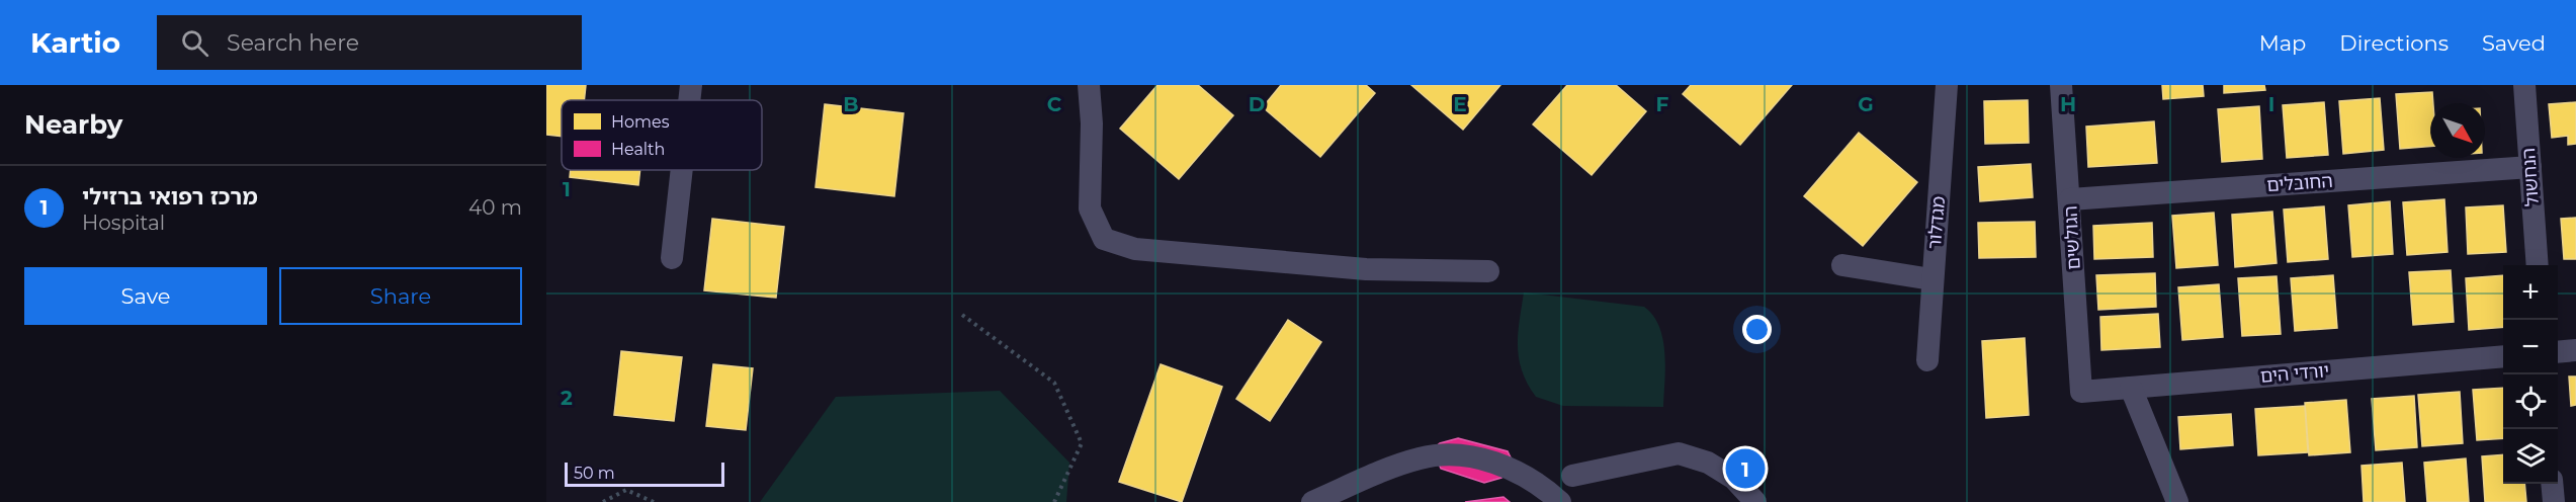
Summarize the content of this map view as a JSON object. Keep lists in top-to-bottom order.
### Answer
{
  "streets": {
    "street": [
      "הנחשול",
      "החובלים",
      "מגדלור",
      "הגולשים",
      "יורדי הים"
    ]
  },
  "crossings": [
    ["הנחשול", "החובלים"],
    ["החובלים", "הגולשים"],
    ["הגולשים", "יורדי הים"]
  ],
  "legend": ["Homes", "Health"],
  "scale_bar": "50 m",
  "north": "bottom right",
  "page": {
    "header": "Kartio",
    "search": "Search here",
    "nav": ["Map", "Directions", "Saved"],
    "heading": "Nearby",
    "list": [
      {
        "mark": "1",
        "name": "מרכז רפואי ברזילי",
        "note": "Hospital",
        "value": "40 m"
      }
    ],
    "buttons": ["Save", "Share"],
    "map_buttons": ["+", "−"],
    "pins": "1",
    "scale": "50 m"
  },
  "grid": {
    "columns": [
      "B",
      "C",
      "D",
      "E",
      "F",
      "G",
      "H",
      "I"
    ],
    "rows": ["1", "2"]
  }
}
